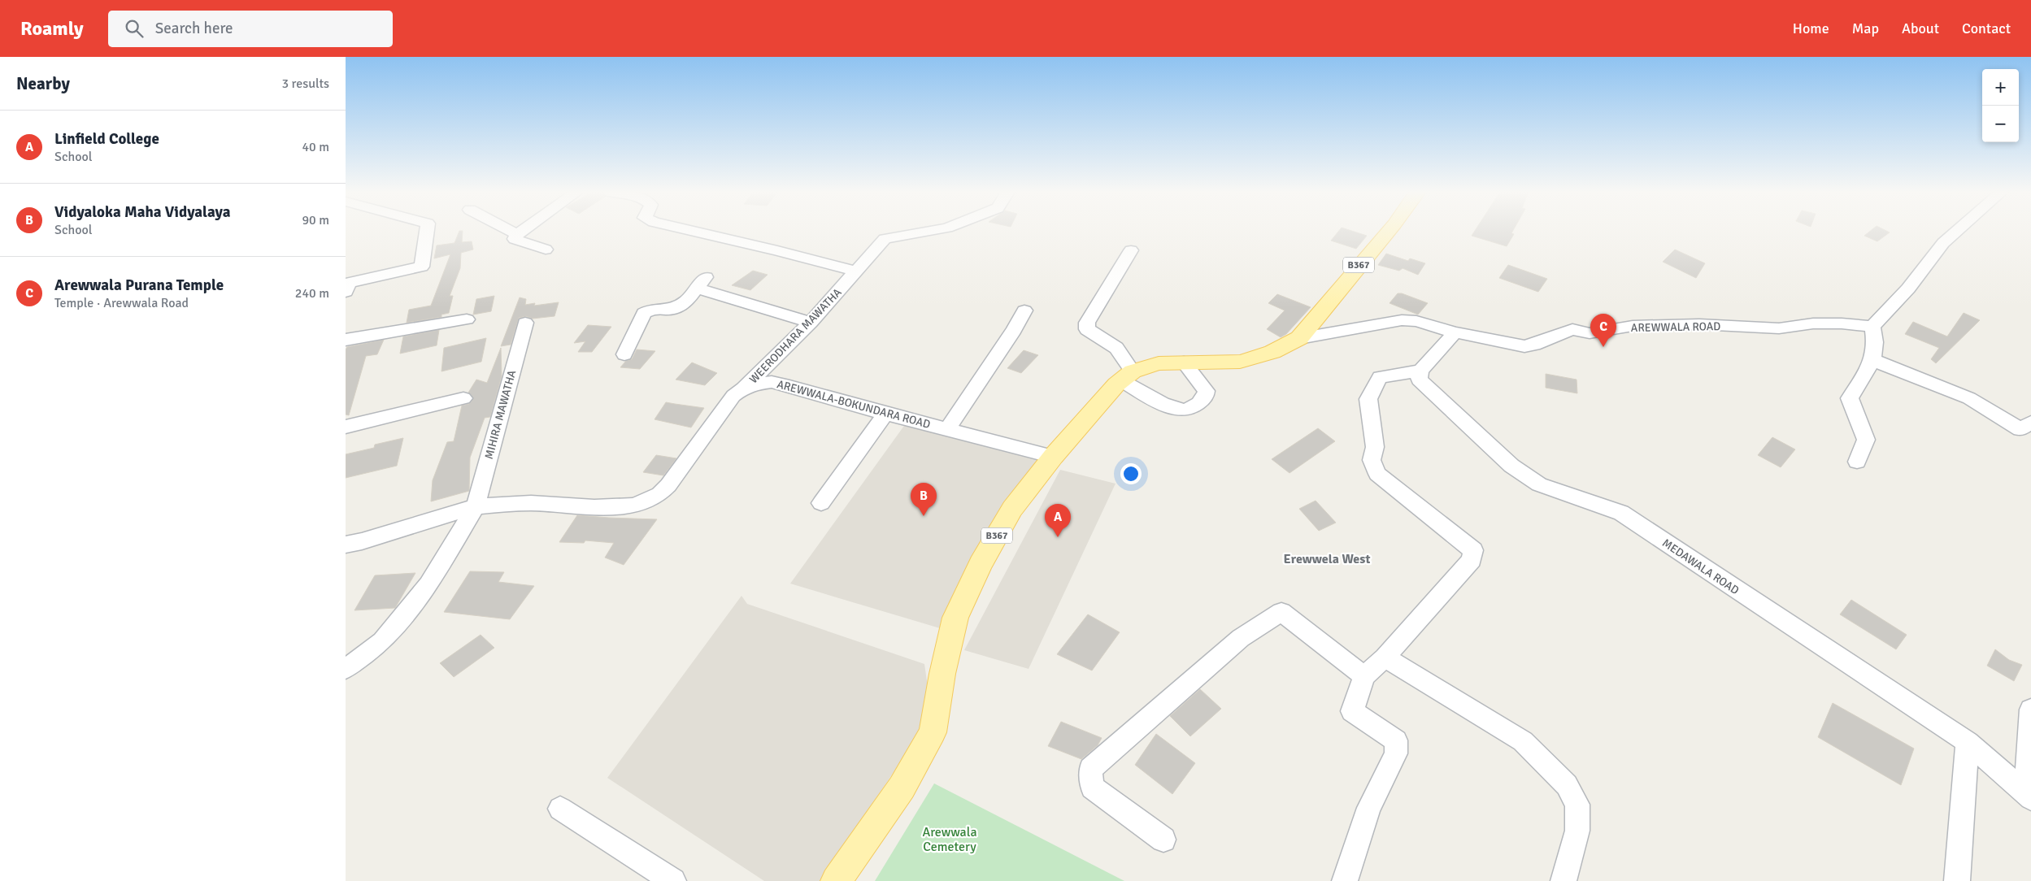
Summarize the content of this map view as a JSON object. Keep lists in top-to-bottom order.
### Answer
{
  "streets": {
    "main road": ["B367"],
    "street": [
      "AREWWALA ROAD",
      "WEERODHARA MAWATHA",
      "AREWWALA-BOKUNDARA ROAD",
      "MIHIRA MAWATHA",
      "MEDAWALA ROAD"
    ]
  },
  "crossings": [
    ["B367", "AREWWALA ROAD"],
    ["B367", "AREWWALA-BOKUNDARA ROAD"],
    ["WEERODHARA MAWATHA", "AREWWALA-BOKUNDARA ROAD"],
    ["AREWWALA-BOKUNDARA ROAD", "MIHIRA MAWATHA"]
  ],
  "districts": ["Erewwela West"],
  "parks": ["Arewwala Cemetery"],
  "page": {
    "header": "Roamly",
    "search": "Search here",
    "nav": [
      "Home",
      "Map",
      "About",
      "Contact"
    ],
    "heading": ["Nearby", "3 results"],
    "map_buttons": ["+", "−"],
    "list": [
      {
        "mark": "A",
        "name": "Linfield College",
        "note": "School",
        "value": "40 m"
      },
      {
        "mark": "B",
        "name": "Vidyaloka Maha Vidyalaya",
        "note": "School",
        "value": "90 m"
      },
      {
        "mark": "C",
        "name": "Arewwala Purana Temple",
        "note": "Temple · Arewwala Road",
        "value": "240 m"
      }
    ],
    "pins": ["C", "B", "A"]
  }
}
